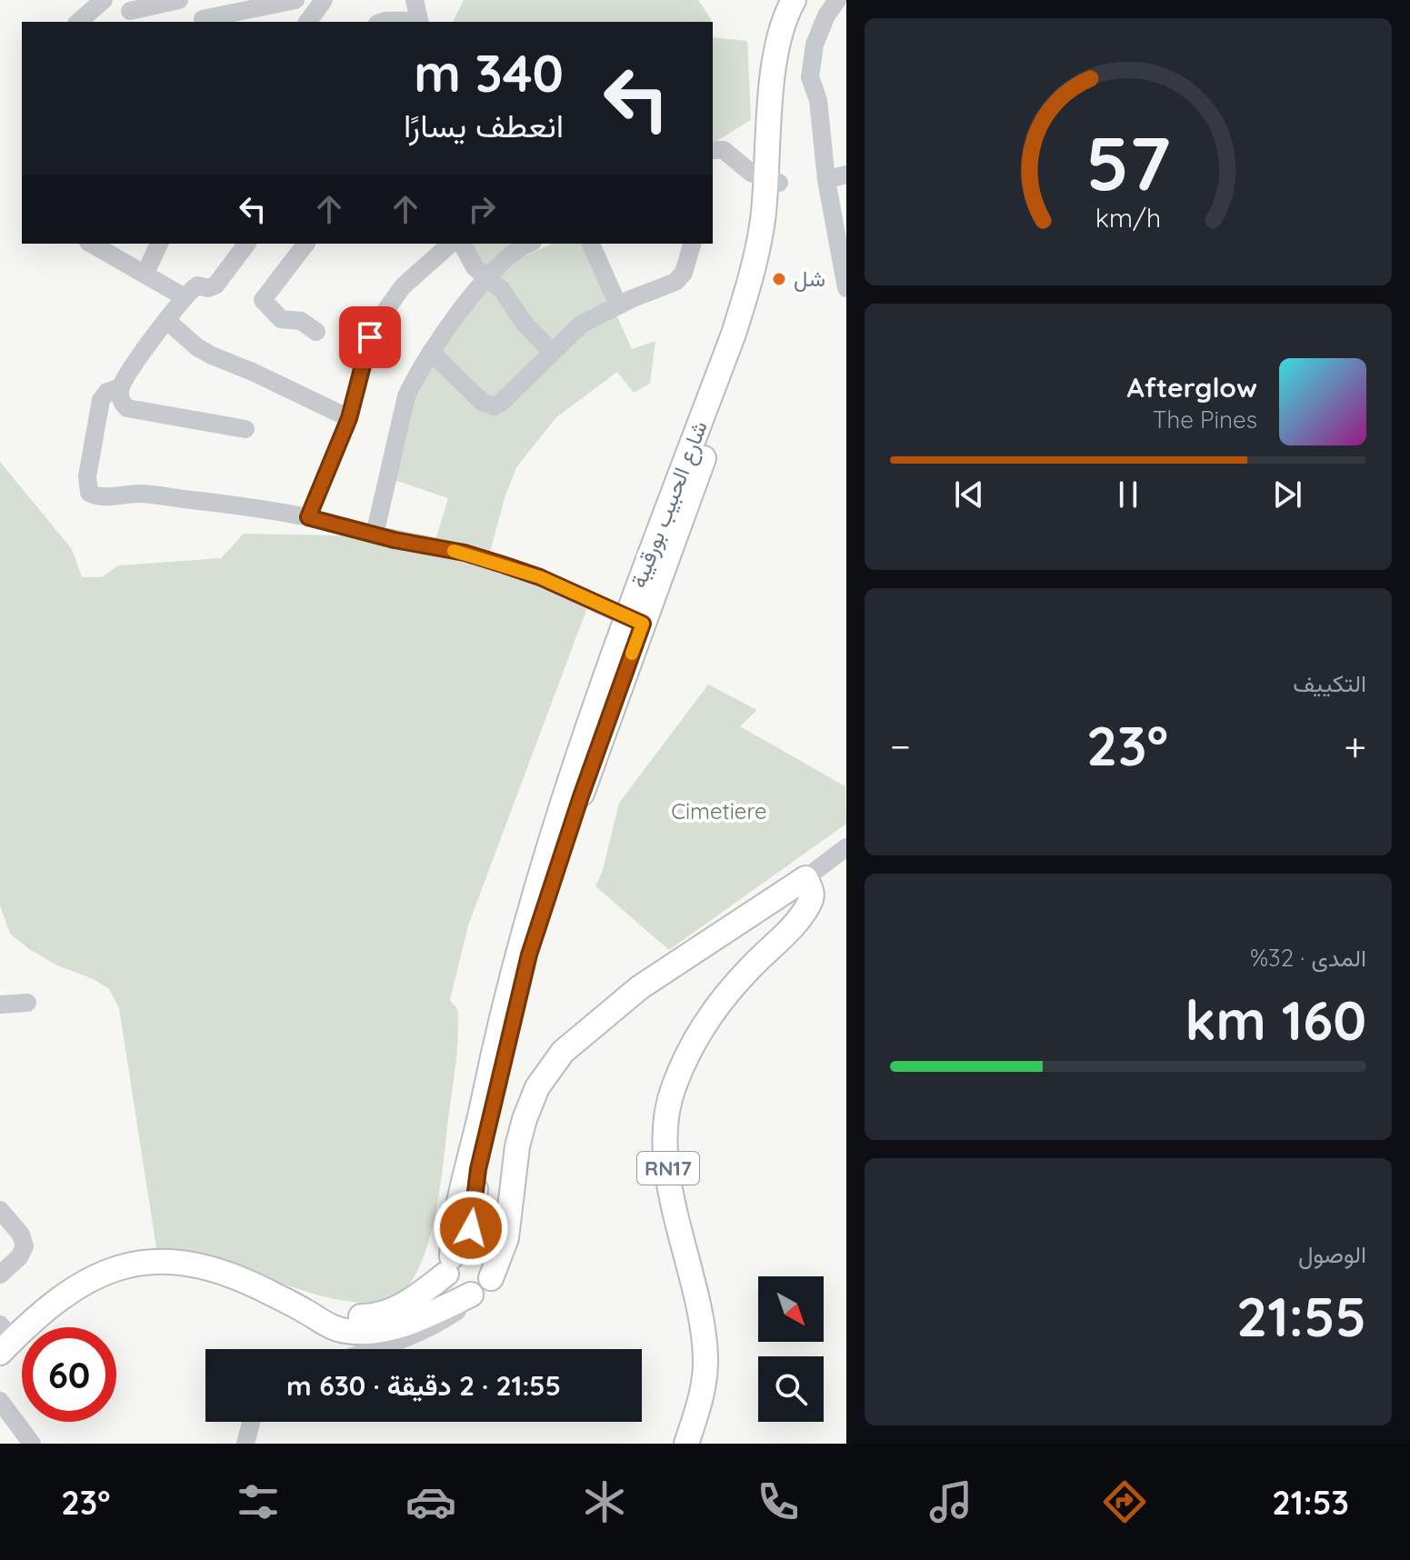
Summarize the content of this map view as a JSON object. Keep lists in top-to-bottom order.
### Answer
{
  "streets": {
    "main road": ["شارع الحبيب بورقيبة", "RN17"]
  },
  "parks": ["Cimetiere"],
  "places": ["شل"],
  "north": "bottom right",
  "page": {
    "turn": ["340 m", "انعطف يسارًا"],
    "song": ["Afterglow", "The Pines"],
    "tile": [
      "التكييف",
      ["المدى · 32%", "160 km"],
      ["الوصول", "21:55"]
    ],
    "heat": ["−", "23°", "+"],
    "limit": "60",
    "trip": "21:55 · 2 دقيقة · 630 m",
    "tabs": ["21:53", "23°"],
    "gauge": ["57", "km/h"]
  }
}
